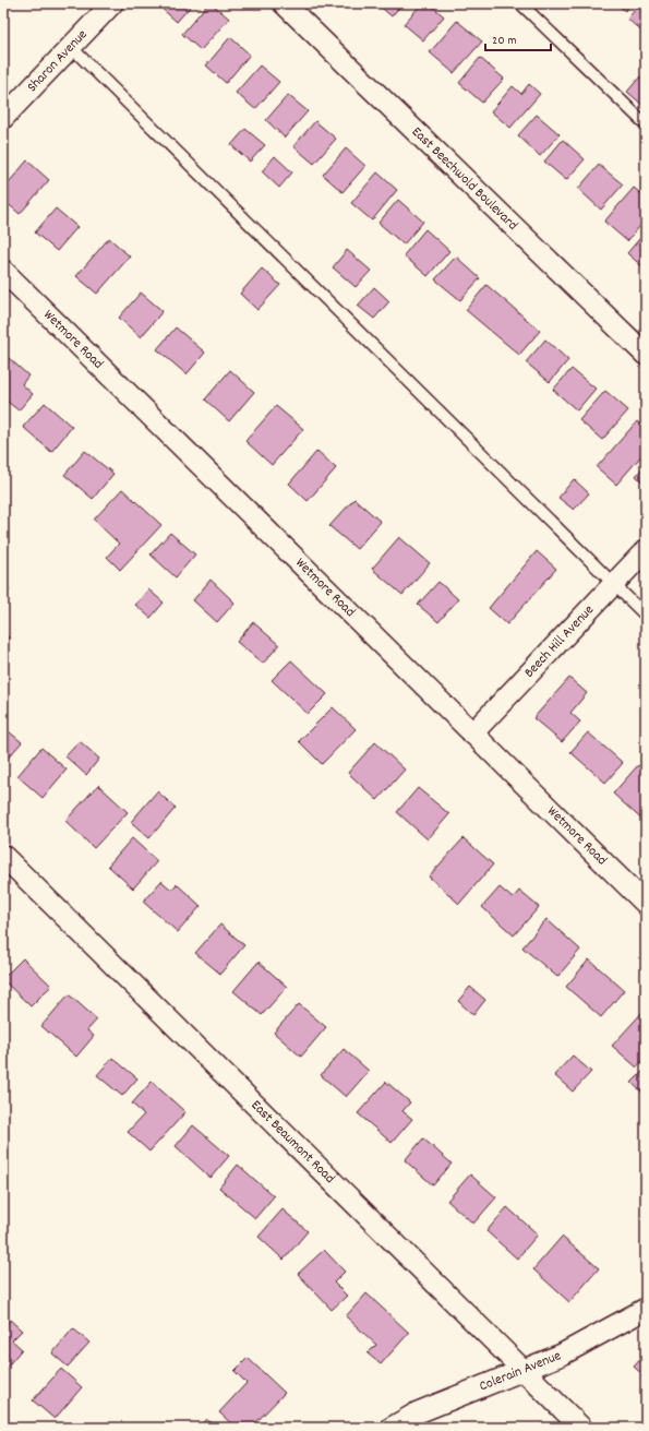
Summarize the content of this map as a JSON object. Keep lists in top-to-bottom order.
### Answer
{
  "streets": {
    "street": [
      "Sharon Avenue",
      "East Beechwold Boulevard",
      "Wetmore Road",
      "Beech Hill Avenue",
      "East Beaumont Road",
      "Colerain Avenue"
    ]
  },
  "crossings": [
    ["Wetmore Road", "Beech Hill Avenue"],
    ["East Beaumont Road", "Colerain Avenue"]
  ],
  "scale_bar": "20 m"
}
